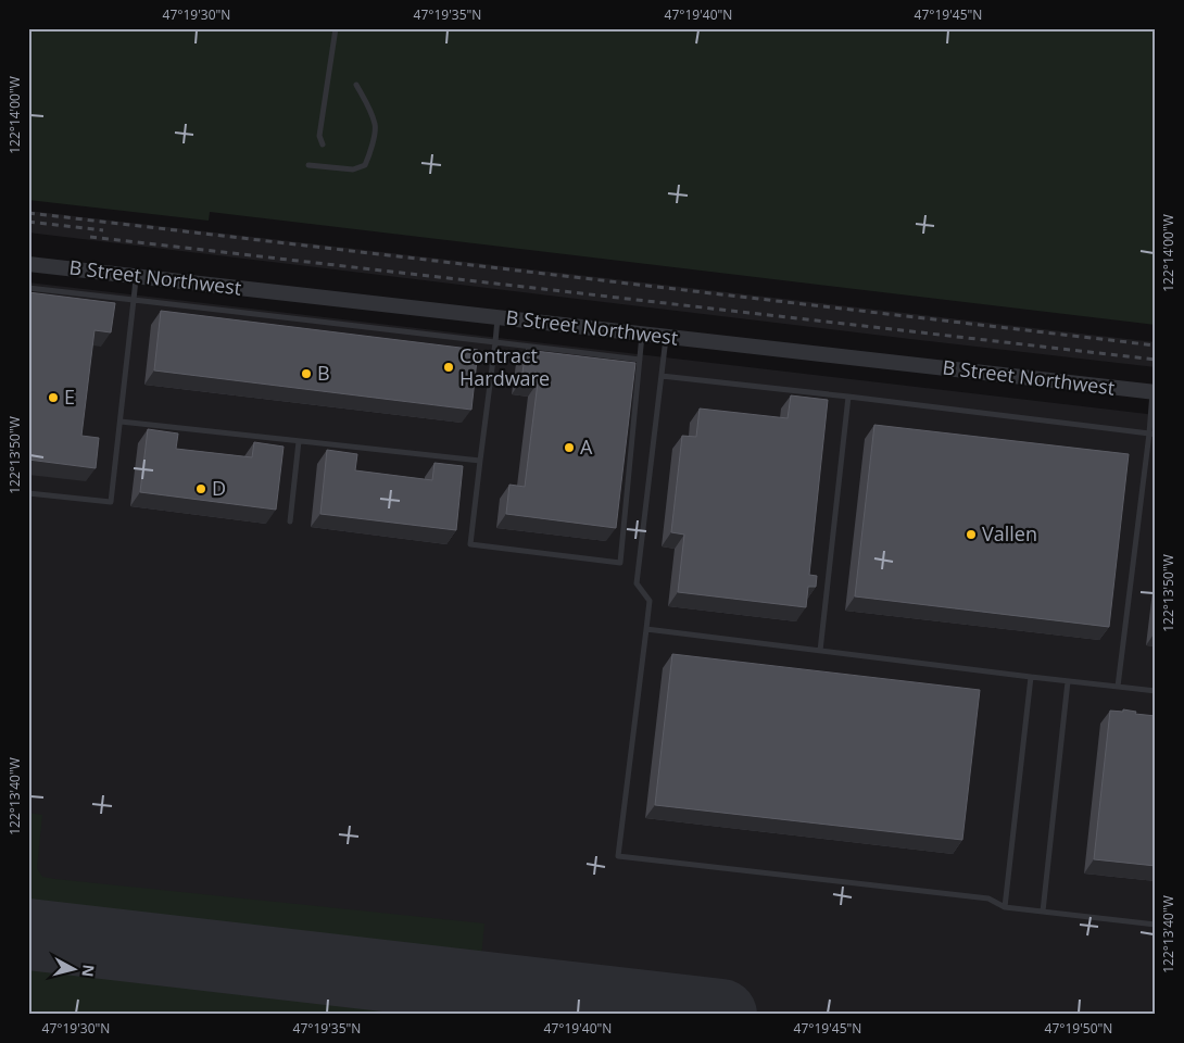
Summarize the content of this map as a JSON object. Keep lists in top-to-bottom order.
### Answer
{
  "streets": {
    "street": ["B Street Northwest"]
  },
  "places": [
    "Contract Hardware",
    "B",
    "E",
    "A",
    "D",
    "Vallen"
  ],
  "north": "right",
  "coordinates": [
    "47°19'30\"N",
    "47°19'35\"N",
    "47°19'40\"N",
    "47°19'45\"N",
    "122°14'00\"W",
    "122°13'50\"W",
    "122°13'40\"W",
    "47°19'50\"N"
  ]
}
